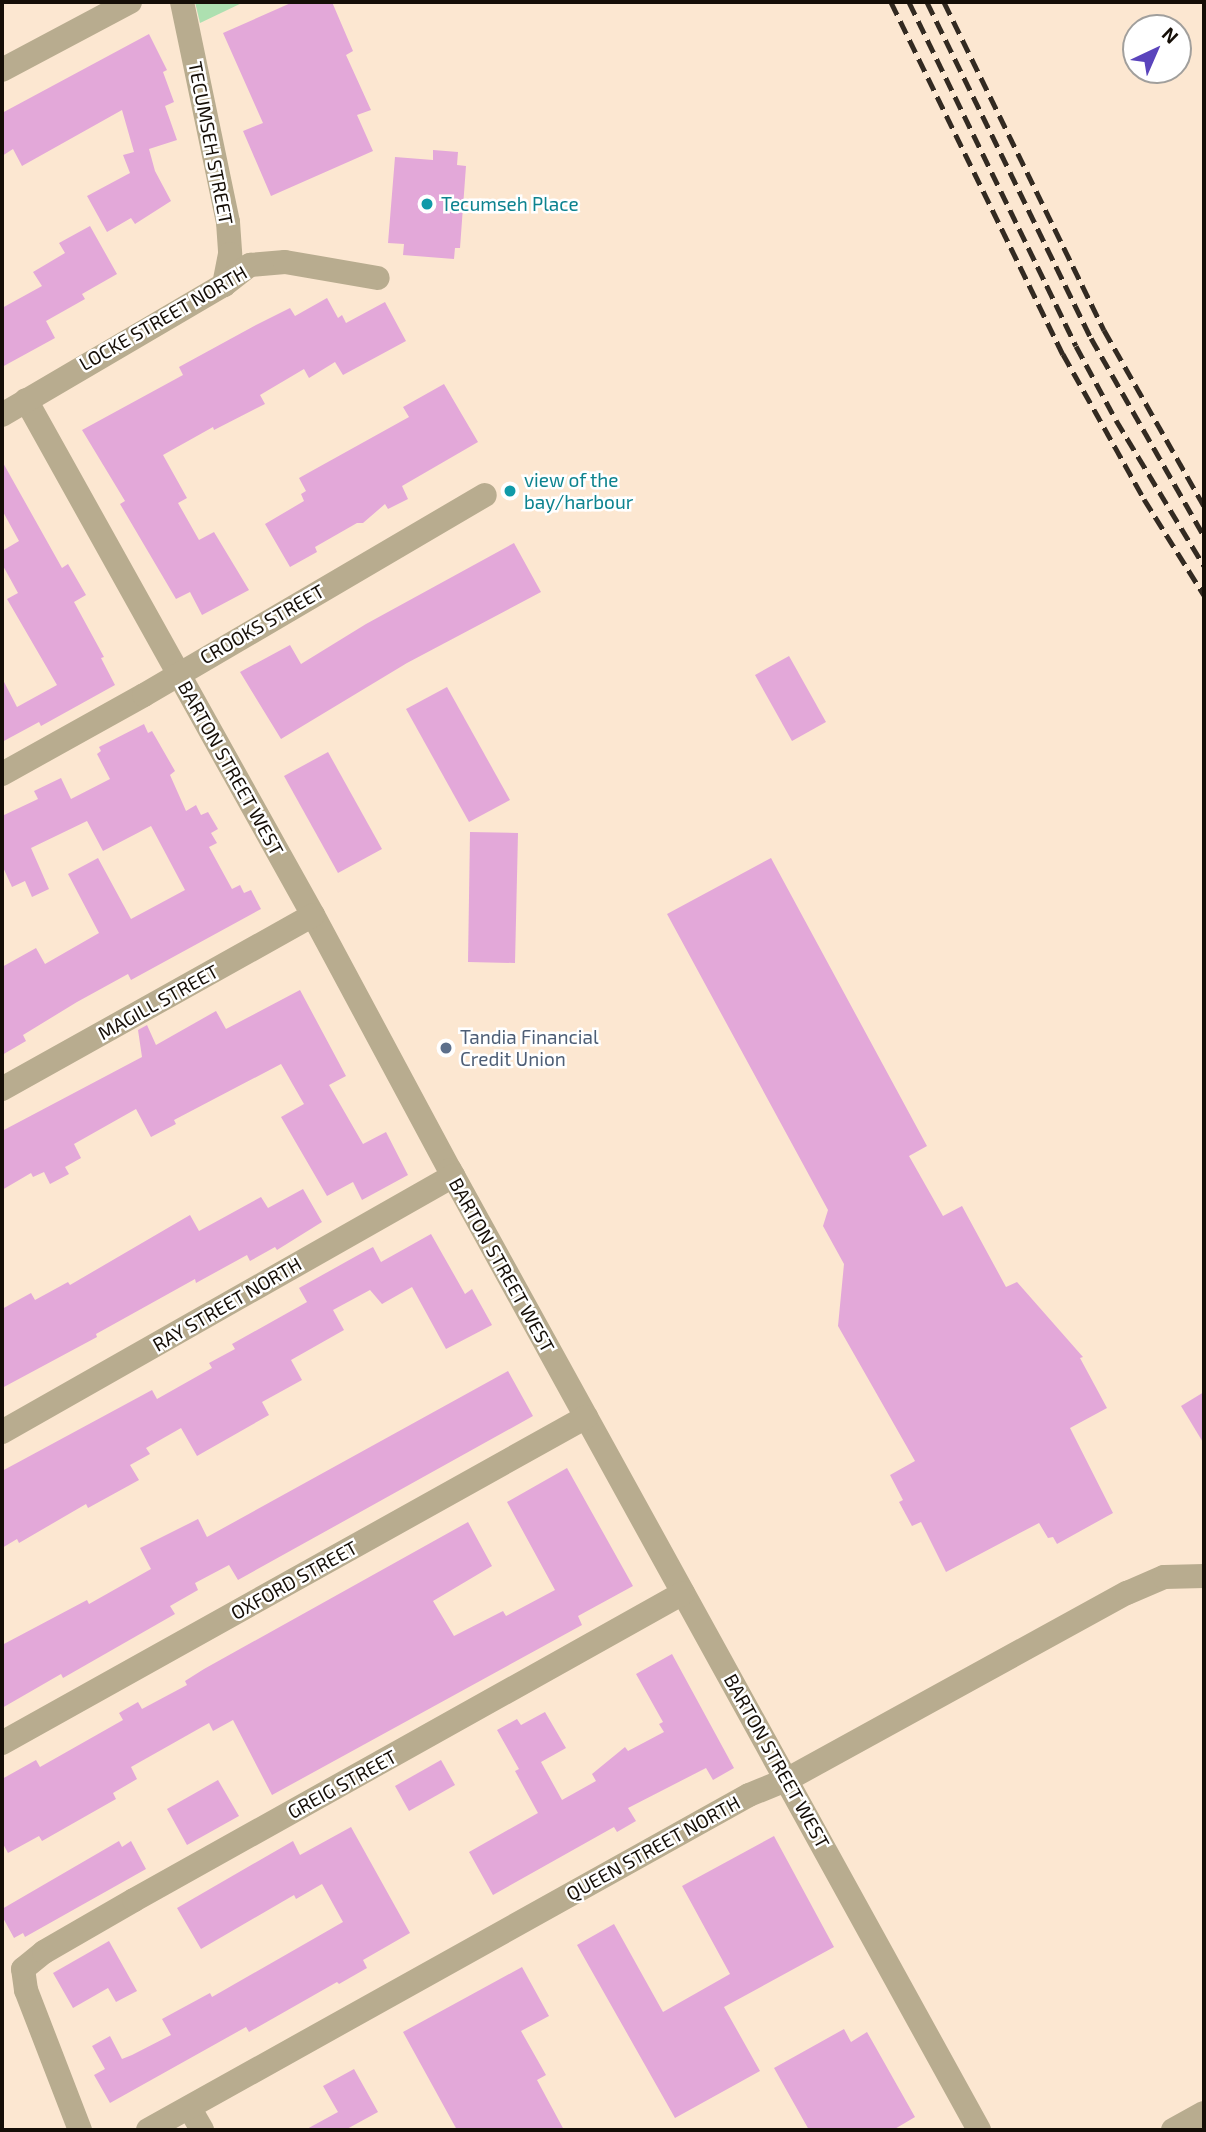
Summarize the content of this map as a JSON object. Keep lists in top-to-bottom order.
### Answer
{
  "streets": {
    "street": [
      "TECUMSEH STREET",
      "LOCKE STREET NORTH",
      "CROOKS STREET",
      "BARTON STREET WEST",
      "MAGILL STREET",
      "RAY STREET NORTH",
      "OXFORD STREET",
      "GREIG STREET",
      "QUEEN STREET NORTH"
    ]
  },
  "crossings": [
    ["TECUMSEH STREET", "LOCKE STREET NORTH"],
    ["LOCKE STREET NORTH", "BARTON STREET WEST"],
    ["CROOKS STREET", "BARTON STREET WEST"],
    ["BARTON STREET WEST", "MAGILL STREET"],
    ["BARTON STREET WEST", "RAY STREET NORTH"],
    ["BARTON STREET WEST", "OXFORD STREET"],
    ["BARTON STREET WEST", "GREIG STREET"],
    ["BARTON STREET WEST", "QUEEN STREET NORTH"]
  ],
  "places": ["Tecumseh Place", "view of the bay/harbour", "Tandia Financial Credit Union"],
  "north": "top right"
}
